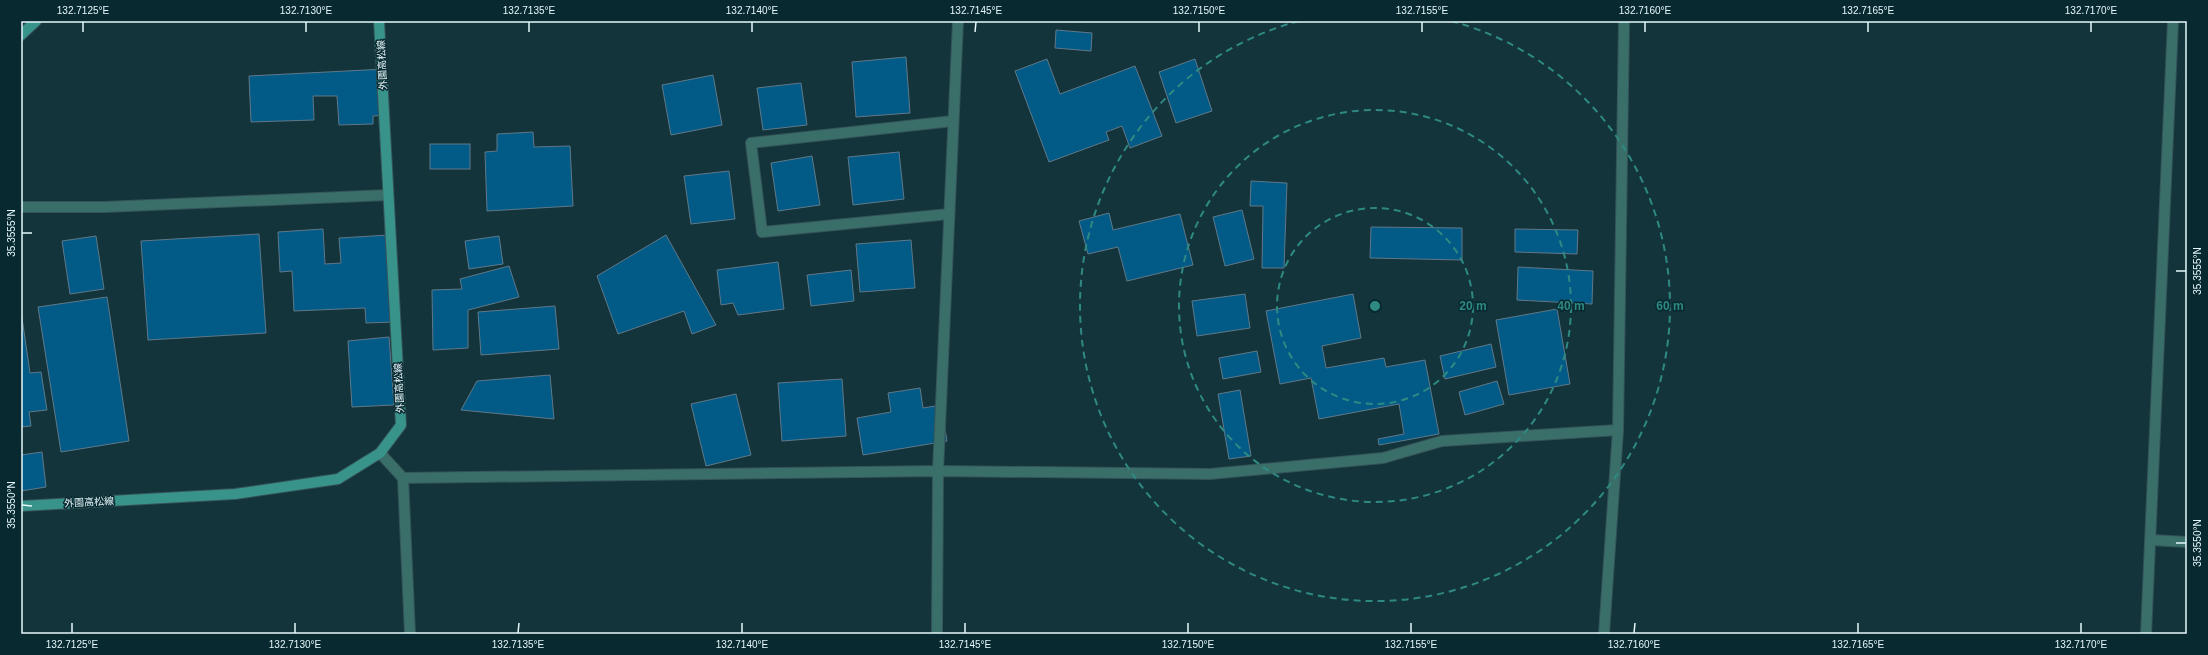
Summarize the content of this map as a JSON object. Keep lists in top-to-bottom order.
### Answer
{
  "streets": {
    "main road": ["外園高松線"]
  },
  "coordinates": [
    "132.7125°E",
    "132.7130°E",
    "132.7135°E",
    "132.7140°E",
    "132.7145°E",
    "132.7150°E",
    "132.7155°E",
    "132.7160°E",
    "132.7165°E",
    "132.7170°E",
    "35.3555°N",
    "35.3550°N"
  ],
  "rings": ["20 m", "40 m", "60 m"]
}
